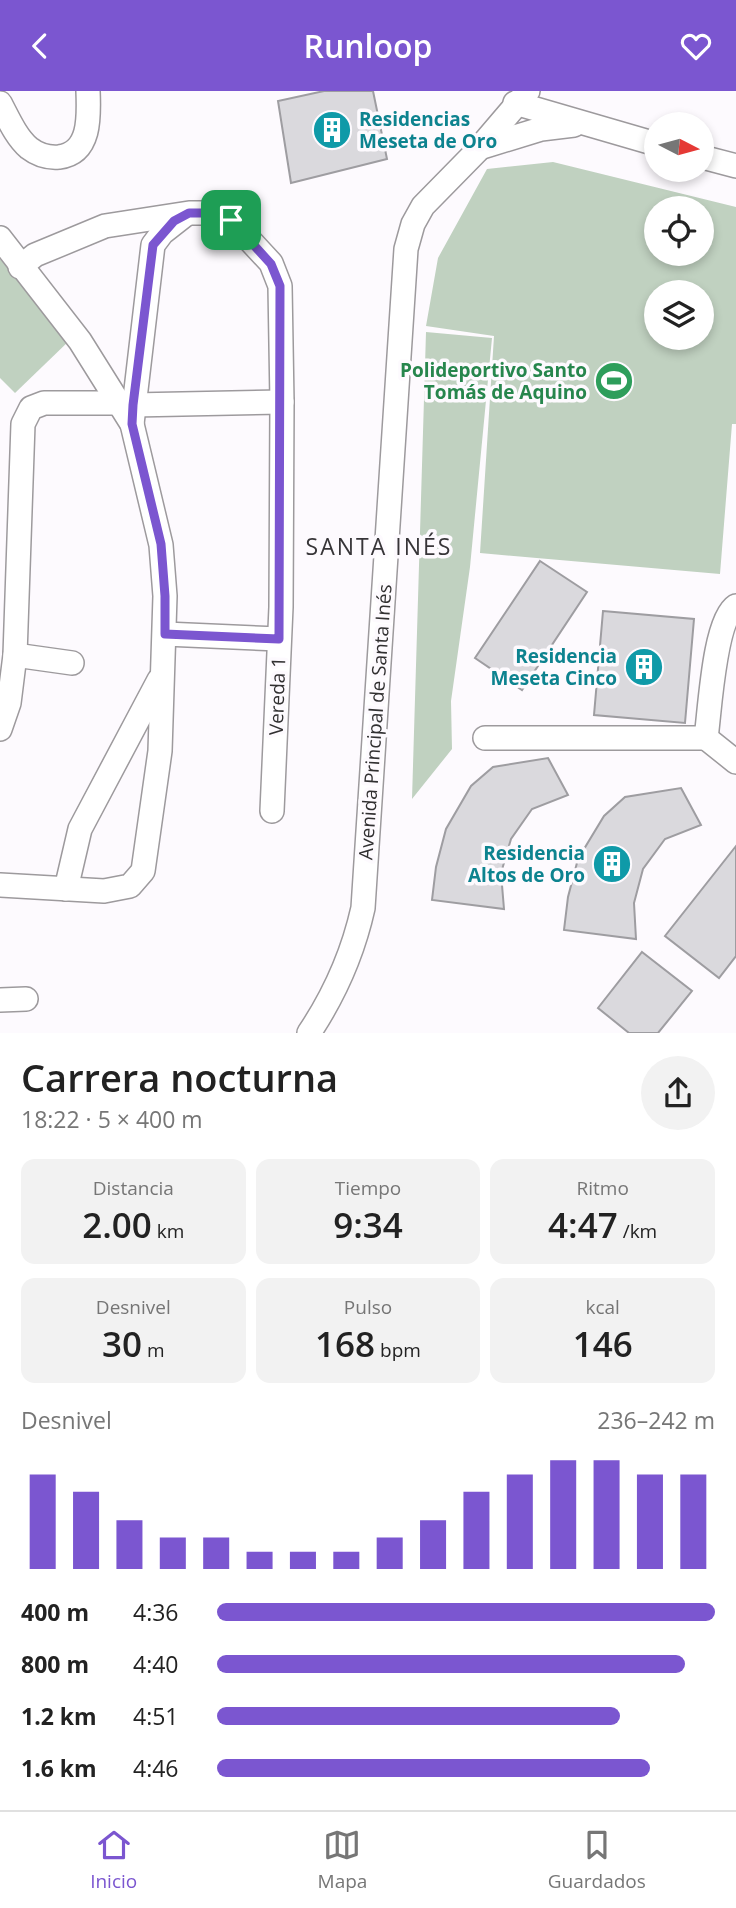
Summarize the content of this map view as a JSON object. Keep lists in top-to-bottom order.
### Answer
{
  "streets": {
    "street": ["Vereda 1", "Avenida Principal de Santa Inés"]
  },
  "districts": ["SANTA INÉS"],
  "places": {
    "building": ["Residencias Meseta de Oro", "Residencia Meseta Cinco", "Residencia Altos de Oro"],
    "sports": ["Polideportivo Santo Tomás de Aquino"]
  },
  "north": "right",
  "page": {
    "header": "Runloop",
    "heading": ["Carrera nocturna", "18:22 · 5 × 400 m"],
    "stats": [
      ["Distancia", "2.00 km"],
      ["Tiempo", "9:34"],
      ["Ritmo", "4:47 /km"],
      ["Desnivel", "30 m"],
      ["Pulso", "168 bpm"],
      ["kcal", "146"]
    ],
    "chart": ["Desnivel", "236–242 m"],
    "list": [
      {
        "name": "400 m",
        "note": "4:36"
      },
      {
        "name": "800 m",
        "note": "4:40"
      },
      {
        "name": "1.2 km",
        "note": "4:51"
      },
      {
        "name": "1.6 km",
        "note": "4:46"
      }
    ],
    "tabs": ["Inicio", "Mapa", "Guardados"]
  }
}
